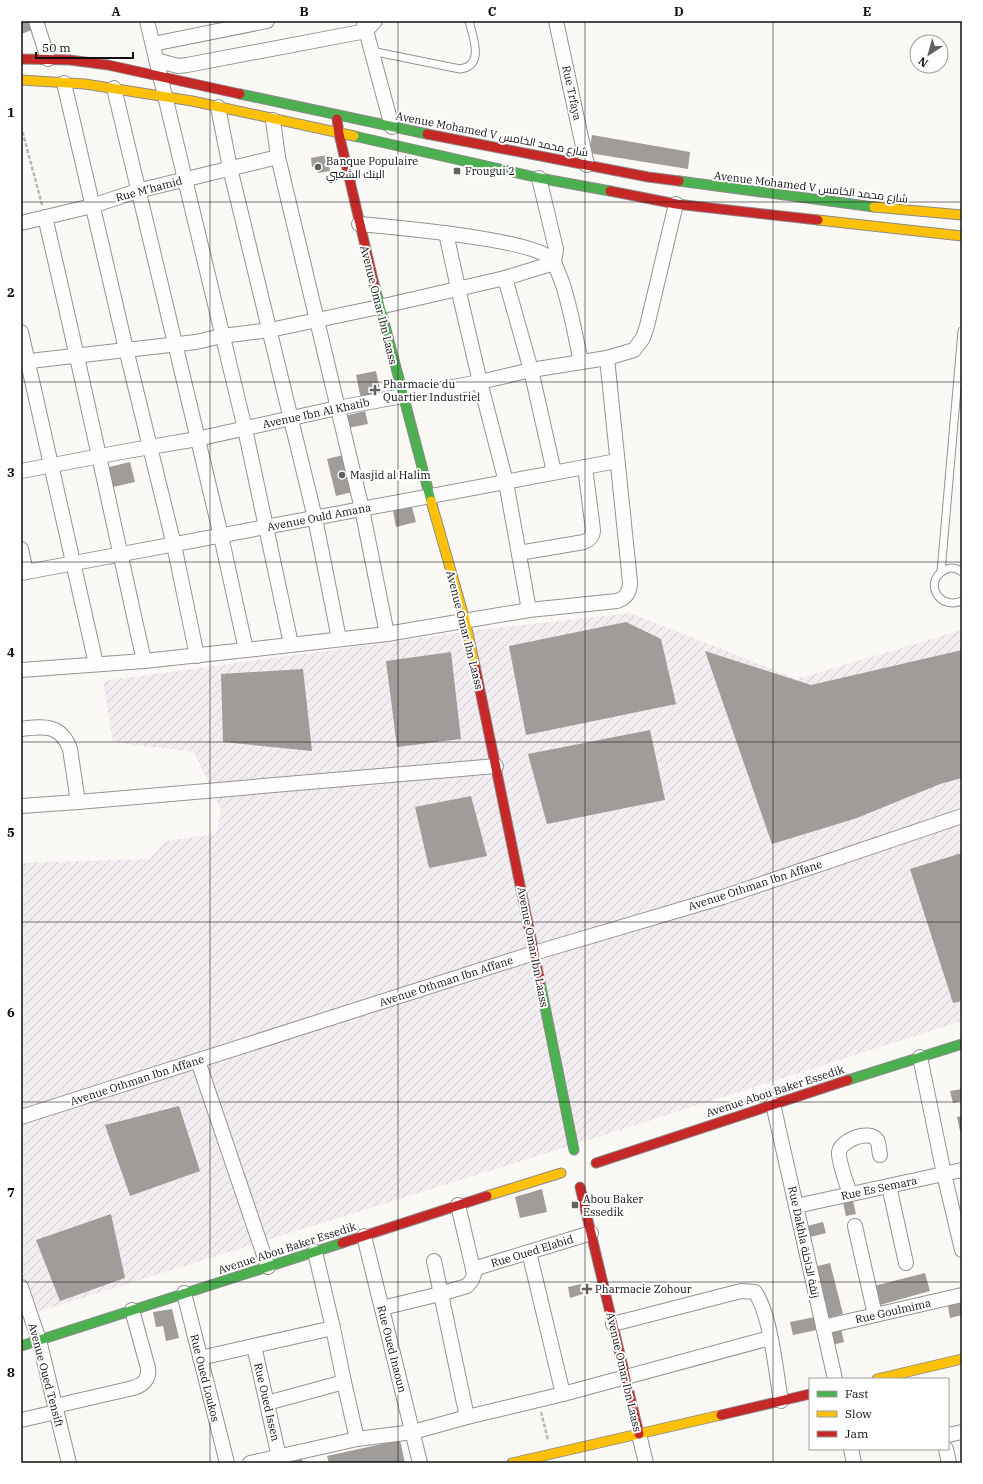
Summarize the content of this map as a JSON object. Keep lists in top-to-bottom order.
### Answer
{
  "streets": {
    "street": [
      "Rue Trfaya",
      "Avenue Mohamed V شارع محمد الخامس",
      "Rue M'hamid",
      "Avenue Omar Ibn Laass",
      "Avenue Ibn Al Khatib",
      "Avenue Ould Amana",
      "Avenue Othman Ibn Affane",
      "Avenue Abou Baker Essedik",
      "Rue Es Semara",
      "Rue Dakhla زنقة الداخلة",
      "Rue Oued Elabid",
      "Rue Goulmima",
      "Rue Oued Inaoun",
      "Avenue Oued Tensift",
      "Rue Oued Loukos",
      "Rue Oued Issen"
    ]
  },
  "crossings": [
    ["Rue Trfaya", "Avenue Mohamed V شارع محمد الخامس"],
    ["Avenue Mohamed V شارع محمد الخامس", "Avenue Omar Ibn Laass"],
    ["Avenue Omar Ibn Laass", "Avenue Ibn Al Khatib"],
    ["Avenue Omar Ibn Laass", "Avenue Ould Amana"],
    ["Avenue Omar Ibn Laass", "Avenue Othman Ibn Affane"],
    ["Avenue Omar Ibn Laass", "Rue Oued Elabid"],
    ["Avenue Abou Baker Essedik", "Rue Dakhla زنقة الداخلة"],
    ["Avenue Abou Baker Essedik", "Rue Oued Inaoun"],
    ["Avenue Abou Baker Essedik", "Avenue Oued Tensift"],
    ["Avenue Abou Baker Essedik", "Rue Oued Loukos"],
    ["Rue Es Semara", "Rue Dakhla زنقة الداخلة"],
    ["Rue Dakhla زنقة الداخلة", "Rue Goulmima"]
  ],
  "places": {
    "other": ["Banque Populaire البنك الشعبي", "Masjid al Halim"],
    "transit": ["Frougui 2", "Abou Baker Essedik"],
    "health": ["Pharmacie du Quartier Industriel", "Pharmacie Zohour"]
  },
  "legend": ["Fast", "Slow", "Jam"],
  "scale_bar": "50 m",
  "north": "bottom left",
  "grid": {
    "columns": [
      "A",
      "B",
      "C",
      "D",
      "E"
    ],
    "rows": [
      "1",
      "2",
      "3",
      "4",
      "5",
      "6",
      "7",
      "8"
    ]
  }
}
